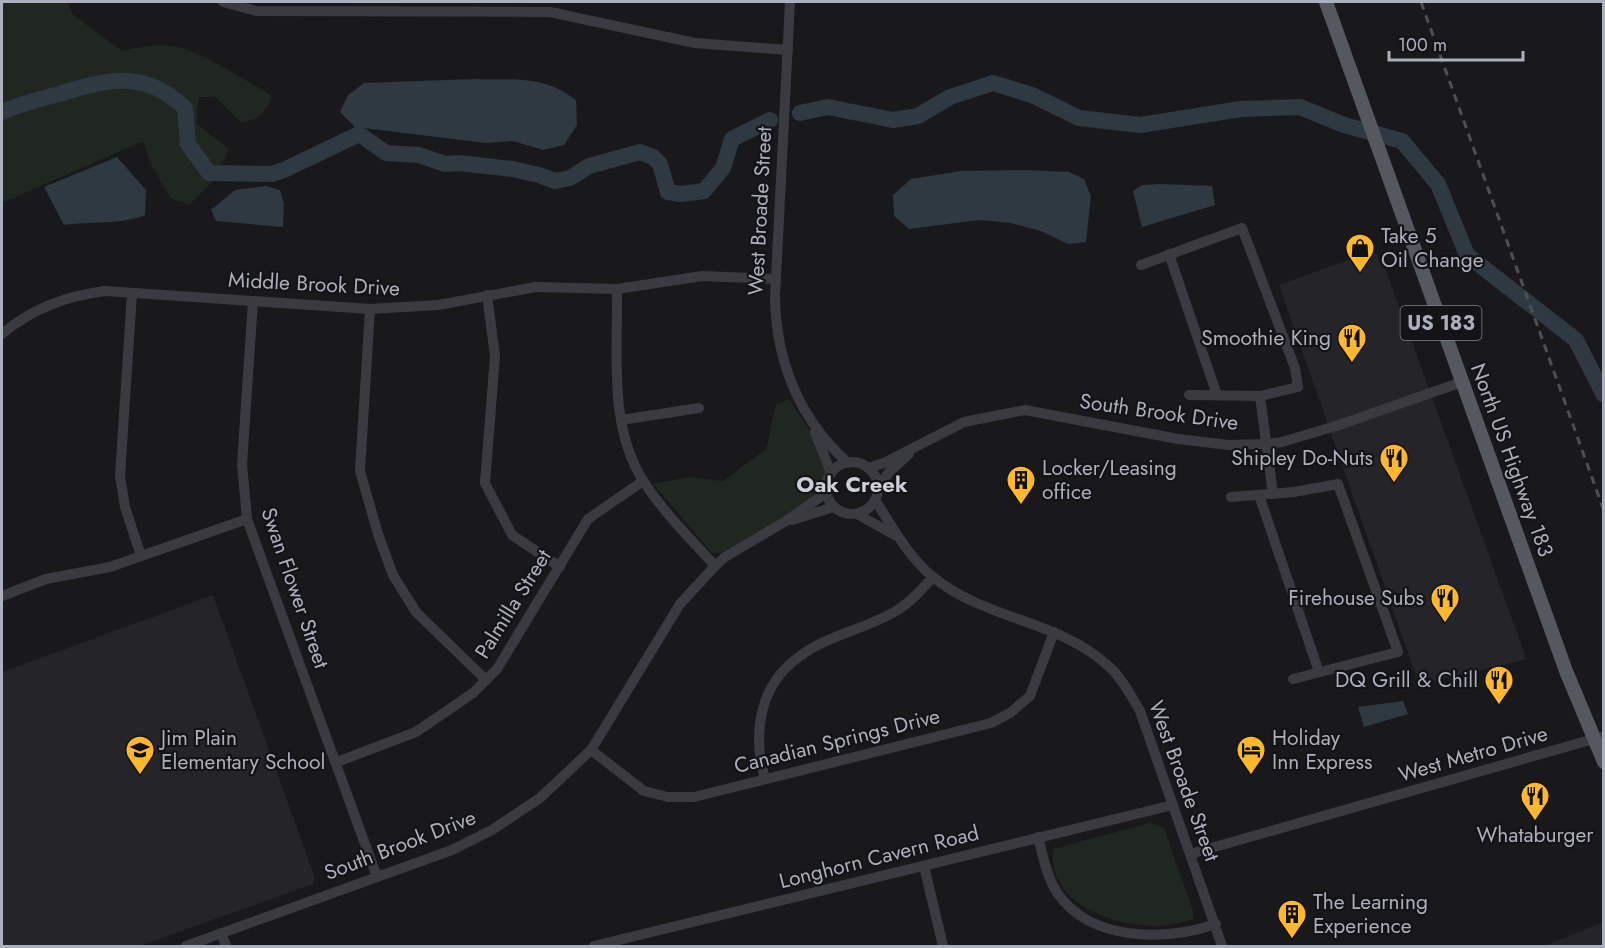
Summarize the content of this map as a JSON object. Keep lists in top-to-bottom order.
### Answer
{
  "streets": {
    "main road": ["US 183", "North US Highway 183"],
    "street": [
      "West Broade Street",
      "Middle Brook Drive",
      "South Brook Drive",
      "Swan Flower Street",
      "Palmilla Street",
      "Canadian Springs Drive",
      "West Metro Drive",
      "Longhorn Cavern Road"
    ]
  },
  "crossings": [
    ["West Broade Street", "Middle Brook Drive"],
    ["West Broade Street", "South Brook Drive"],
    ["West Broade Street", "Canadian Springs Drive"],
    ["West Broade Street", "West Metro Drive"],
    ["West Broade Street", "Longhorn Cavern Road"],
    ["Middle Brook Drive", "Swan Flower Street"],
    ["South Brook Drive", "North US Highway 183"],
    ["South Brook Drive", "Swan Flower Street"],
    ["South Brook Drive", "Canadian Springs Drive"],
    ["North US Highway 183", "West Metro Drive"],
    ["Swan Flower Street", "Palmilla Street"]
  ],
  "districts": ["Oak Creek"],
  "places": {
    "shop": ["Take 5 Oil Change"],
    "restaurant": [
      "Smoothie King",
      "Shipley Do-Nuts",
      "Firehouse Subs",
      "DQ Grill & Chill",
      "Whataburger"
    ],
    "building": ["Locker/Leasing office", "The Learning Experience"],
    "school or university": ["Jim Plain Elementary School"],
    "hotel": ["Holiday Inn Express"]
  },
  "scale_bar": "100 m"
}
